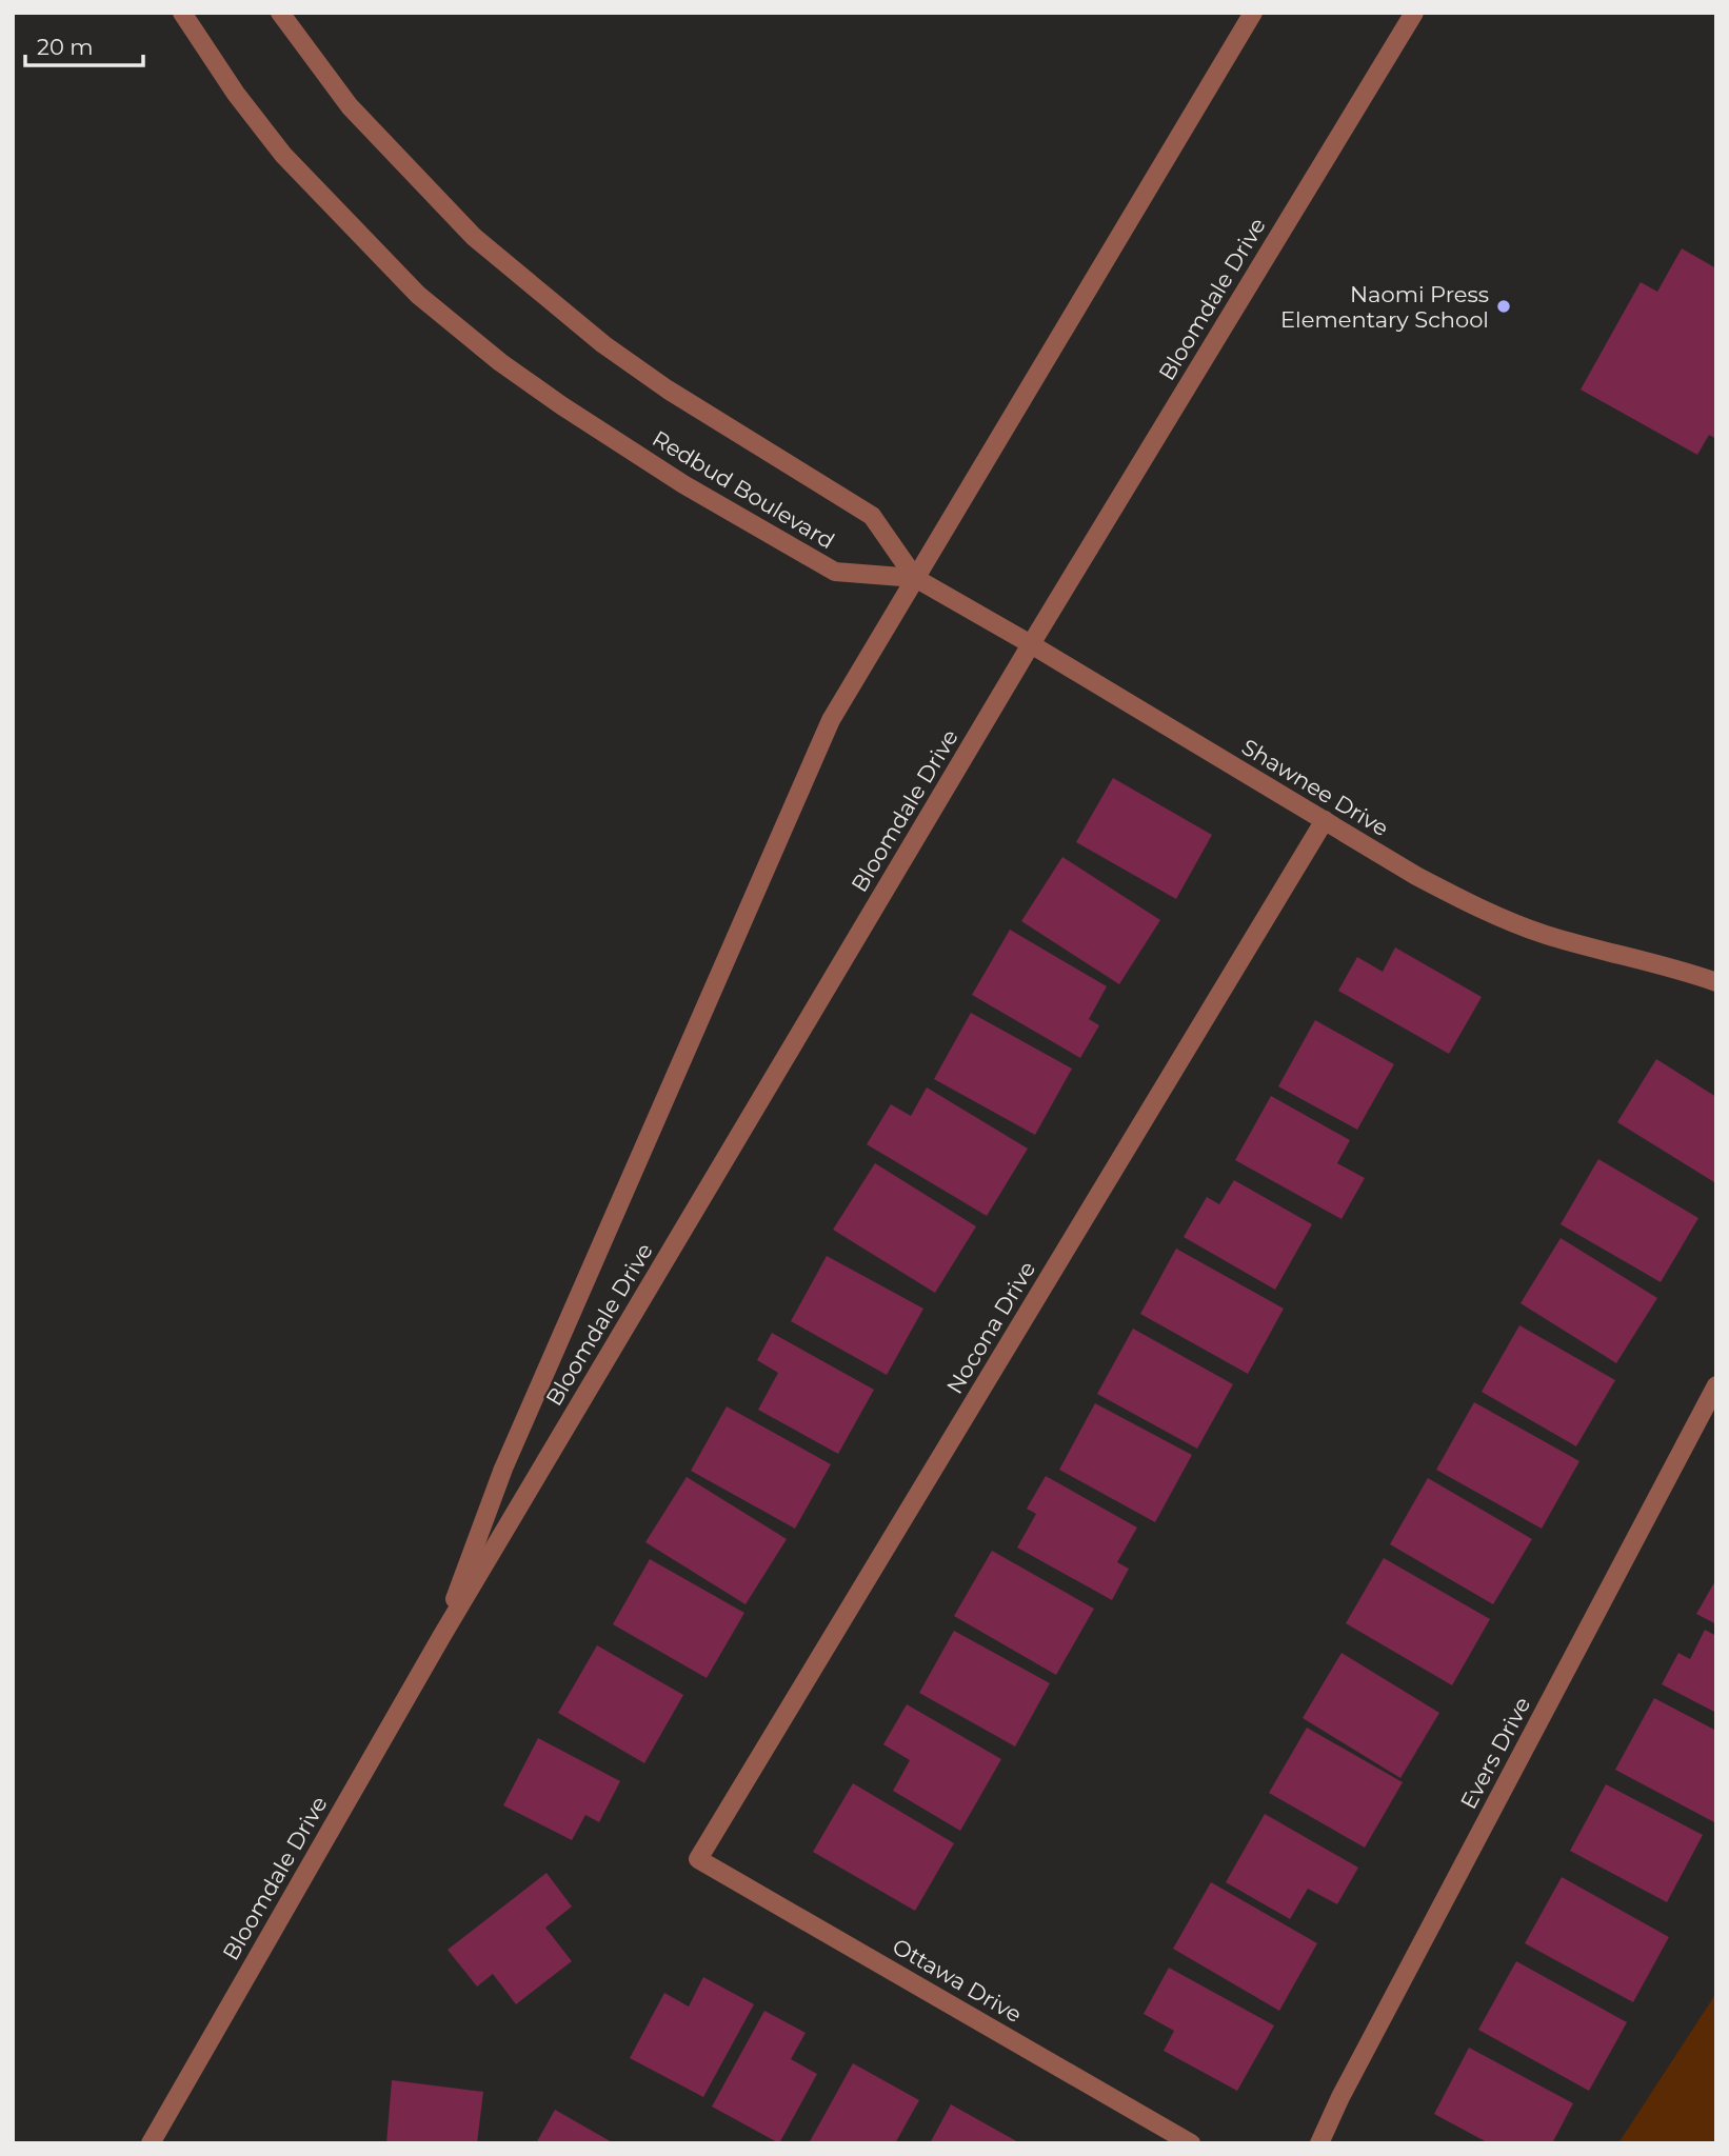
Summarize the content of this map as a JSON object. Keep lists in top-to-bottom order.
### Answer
{
  "streets": {
    "street": [
      "Bloomdale Drive",
      "Redbud Boulevard",
      "Shawnee Drive",
      "Nocona Drive",
      "Evers Drive",
      "Ottawa Drive"
    ]
  },
  "crossings": [
    ["Bloomdale Drive", "Redbud Boulevard"],
    ["Bloomdale Drive", "Shawnee Drive"],
    ["Redbud Boulevard", "Shawnee Drive"],
    ["Shawnee Drive", "Nocona Drive"],
    ["Nocona Drive", "Ottawa Drive"]
  ],
  "places": ["Naomi Press Elementary School"],
  "scale_bar": "20 m"
}
